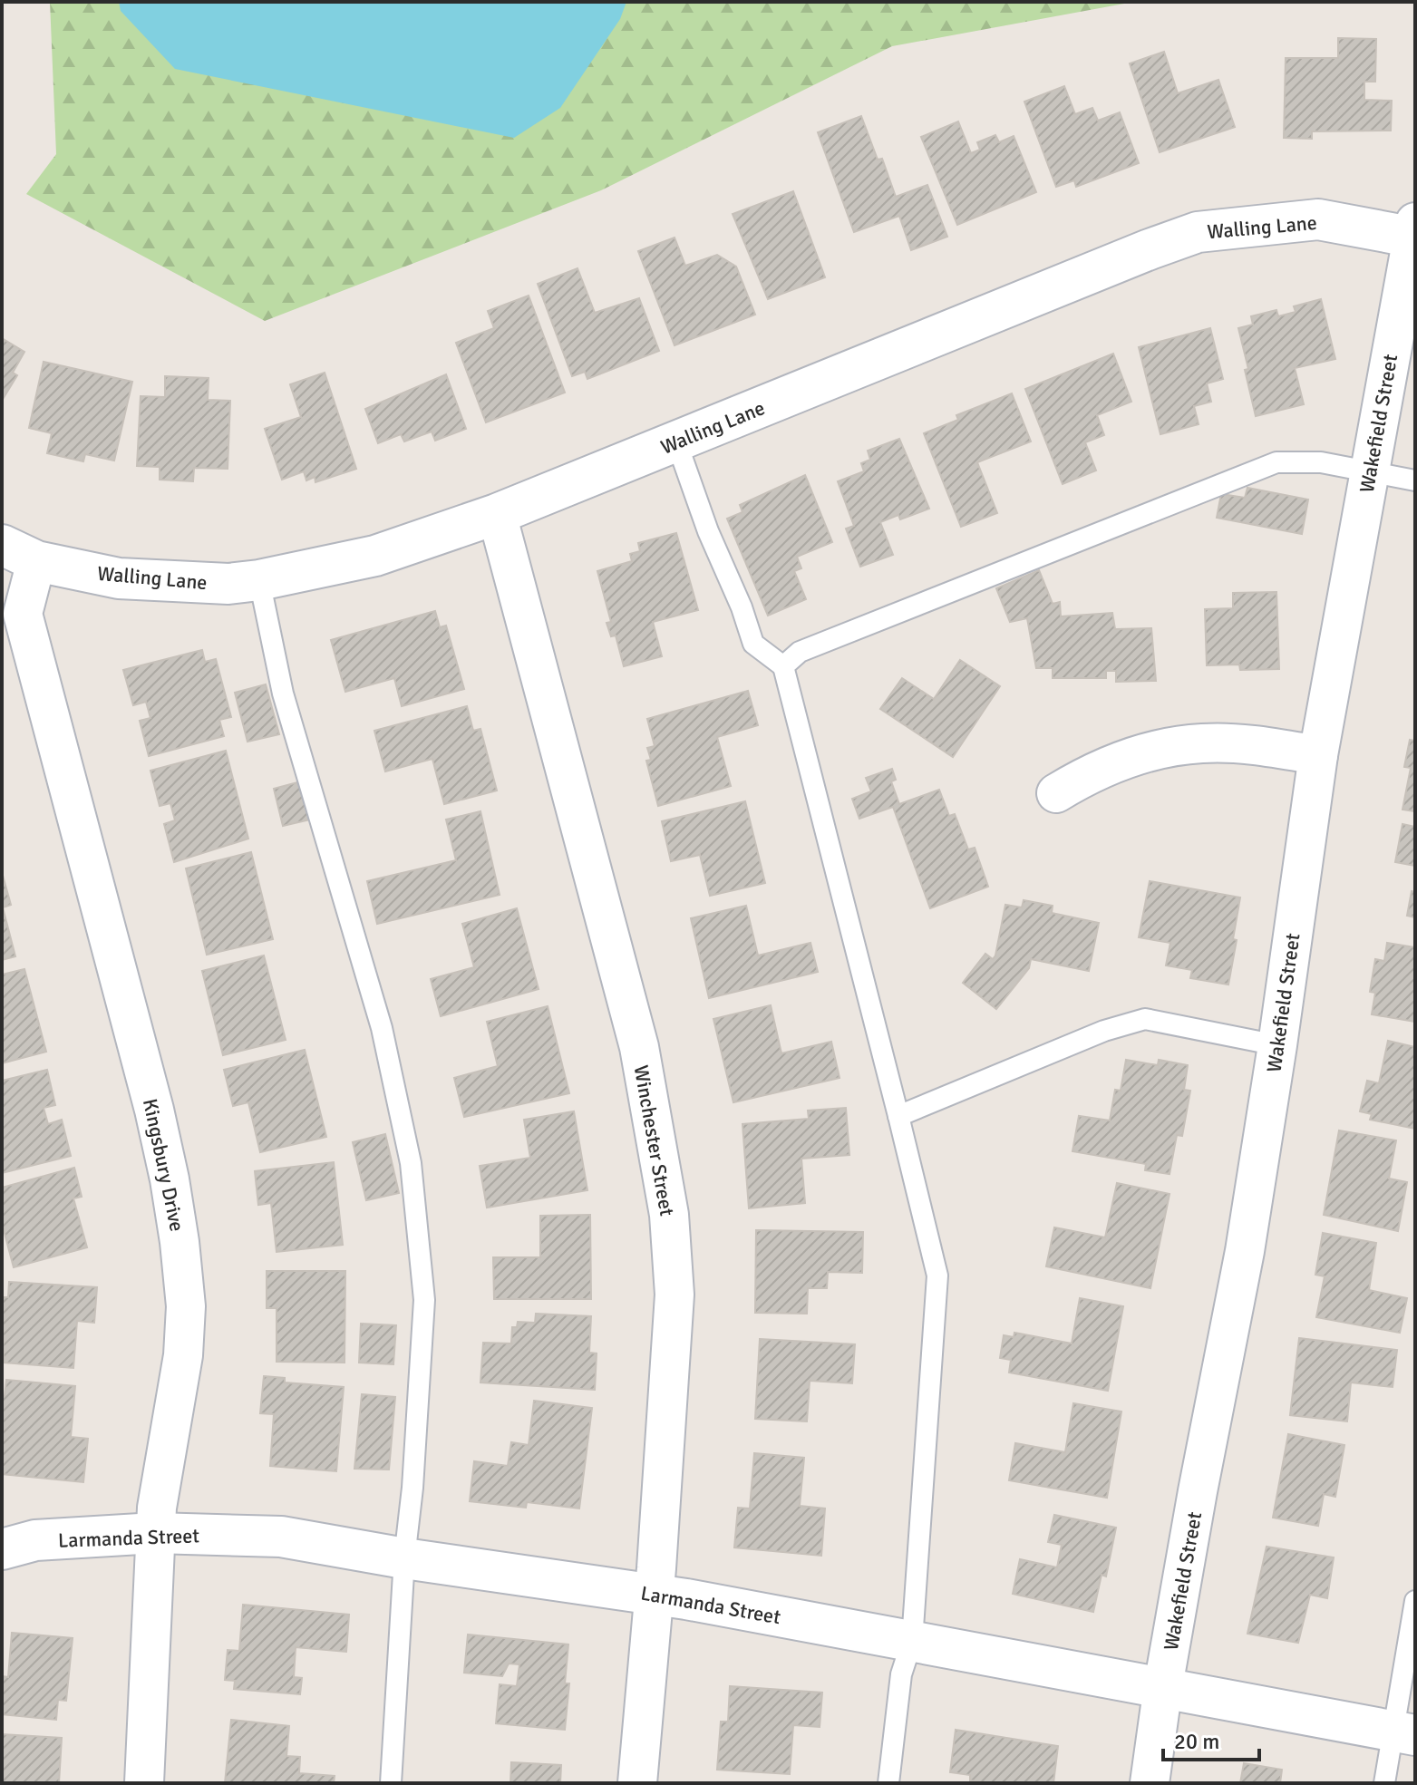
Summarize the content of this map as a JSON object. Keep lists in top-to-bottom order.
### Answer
{
  "streets": {
    "street": [
      "Walling Lane",
      "Wakefield Street",
      "Winchester Street",
      "Kingsbury Drive",
      "Larmanda Street"
    ]
  },
  "crossings": [
    ["Walling Lane", "Wakefield Street"],
    ["Walling Lane", "Winchester Street"],
    ["Walling Lane", "Kingsbury Drive"],
    ["Wakefield Street", "Larmanda Street"],
    ["Winchester Street", "Larmanda Street"],
    ["Kingsbury Drive", "Larmanda Street"]
  ],
  "scale_bar": "20 m"
}
